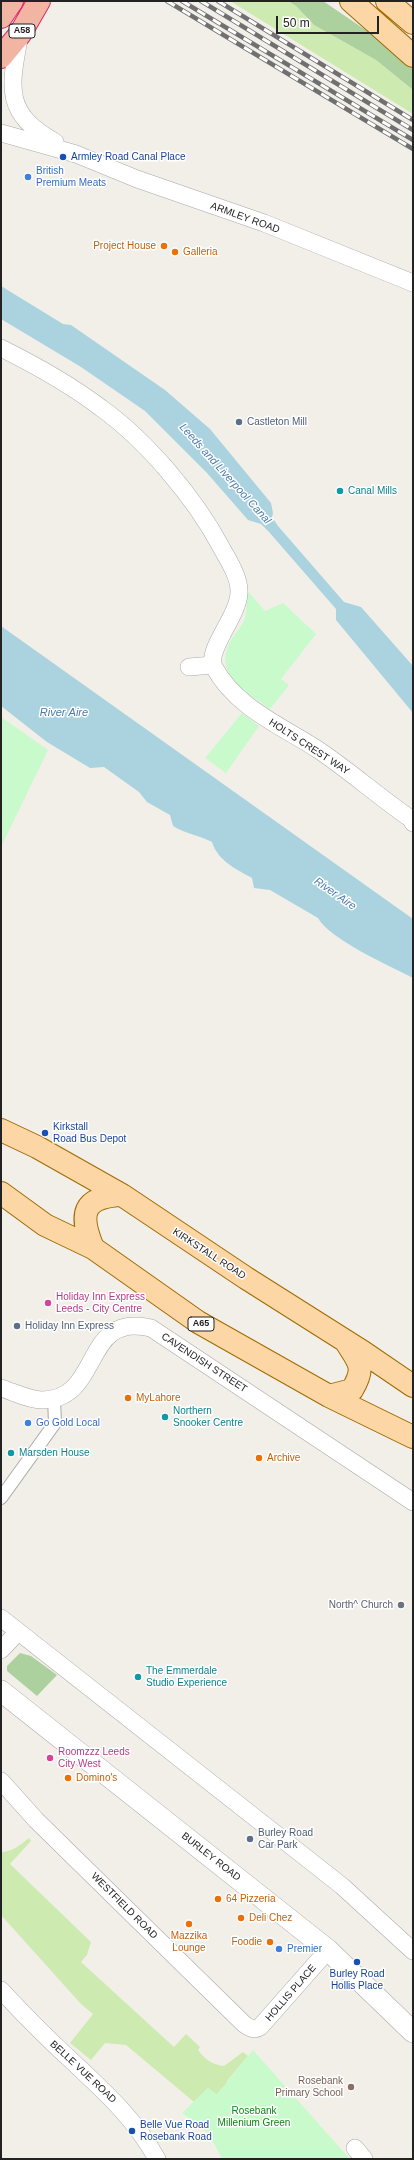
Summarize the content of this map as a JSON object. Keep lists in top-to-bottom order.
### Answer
{
  "streets": {
    "highway": ["A58"],
    "main road": ["KIRKSTALL ROAD", "A65"],
    "street": [
      "ARMLEY ROAD",
      "HOLTS CREST WAY",
      "CAVENDISH STREET",
      "BURLEY ROAD",
      "WESTFIELD ROAD",
      "HOLLIS PLACE",
      "BELLE VUE ROAD"
    ]
  },
  "crossings": [
    ["A58", "ARMLEY ROAD"],
    ["BURLEY ROAD", "HOLLIS PLACE"],
    ["WESTFIELD ROAD", "HOLLIS PLACE"]
  ],
  "water": ["Leeds and Liverpool Canal", "River Aire"],
  "parks": ["Rosebank Millenium Green"],
  "places": [
    "Armley Road Canal Place",
    "British Premium Meats",
    "Project House",
    "Galleria",
    "Castleton Mill",
    "Canal Mills",
    "Kirkstall Road Bus Depot",
    "Holiday Inn Express Leeds - City Centre",
    "Holiday Inn Express",
    "MyLahore",
    "Northern Snooker Centre",
    "Go Gold Local",
    "Marsden House",
    "Archive",
    "North^ Church",
    "The Emmerdale Studio Experience",
    "Roomzzz Leeds City West",
    "Domino's",
    "Burley Road Car Park",
    "64 Pizzeria",
    "Deli Chez",
    "Mazzika Lounge",
    "Foodie",
    "Premier",
    "Burley Road Hollis Place",
    "Rosebank Primary School",
    "Belle Vue Road Rosebank Road"
  ],
  "scale_bar": "50 m"
}
